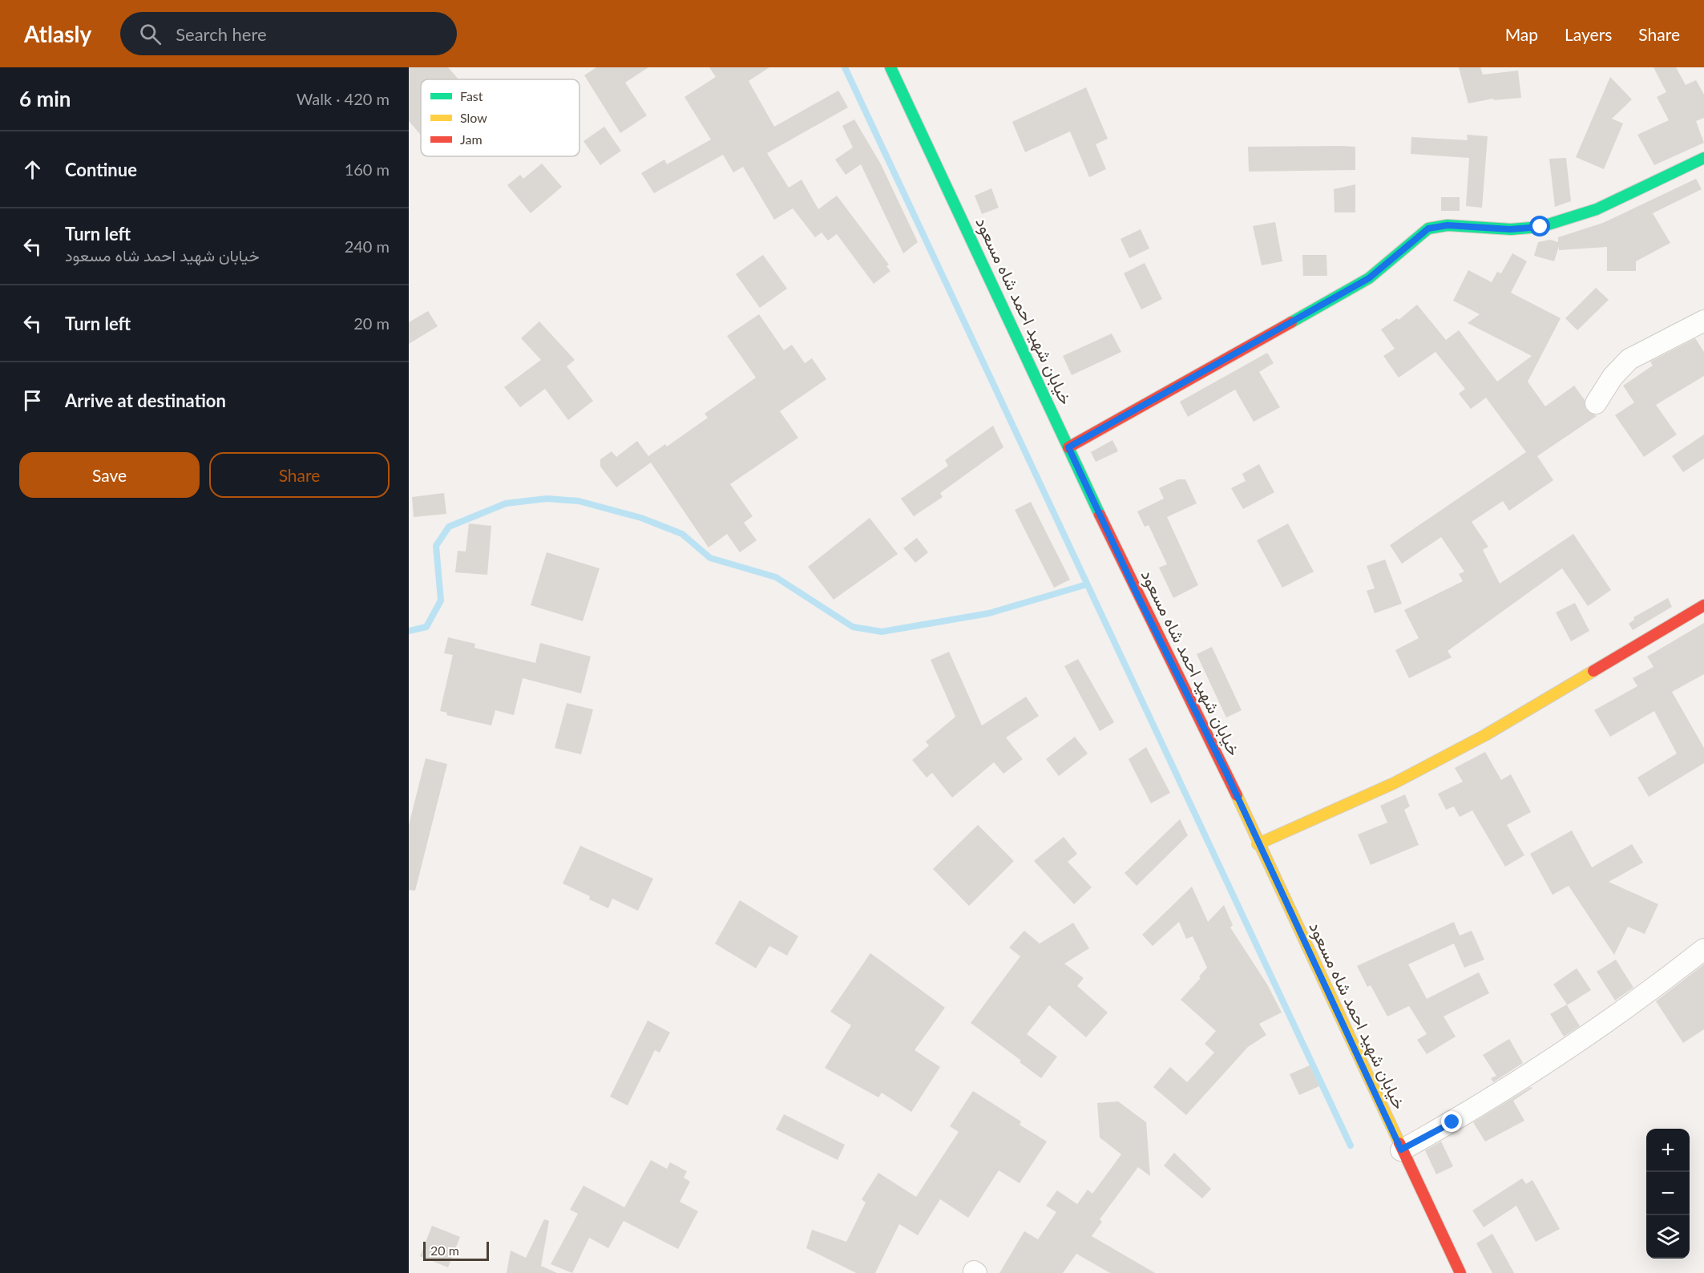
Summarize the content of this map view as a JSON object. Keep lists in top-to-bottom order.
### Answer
{
  "streets": {
    "main road": ["خیابان شهید احمد شاه مسعود"]
  },
  "legend": ["Fast", "Slow", "Jam"],
  "scale_bar": "20 m",
  "page": {
    "header": "Atlasly",
    "search": "Search here",
    "nav": ["Map", "Layers", "Share"],
    "heading": ["6 min", "Walk · 420 m"],
    "list": [
      ["Continue", "160 m"],
      ["Turn left", "خیابان شهید احمد شاه مسعود", "240 m"],
      ["Turn left", "20 m"],
      "Arrive at destination"
    ],
    "buttons": ["Save", "Share"],
    "map_buttons": ["+", "−"],
    "scale": "20 m"
  }
}
